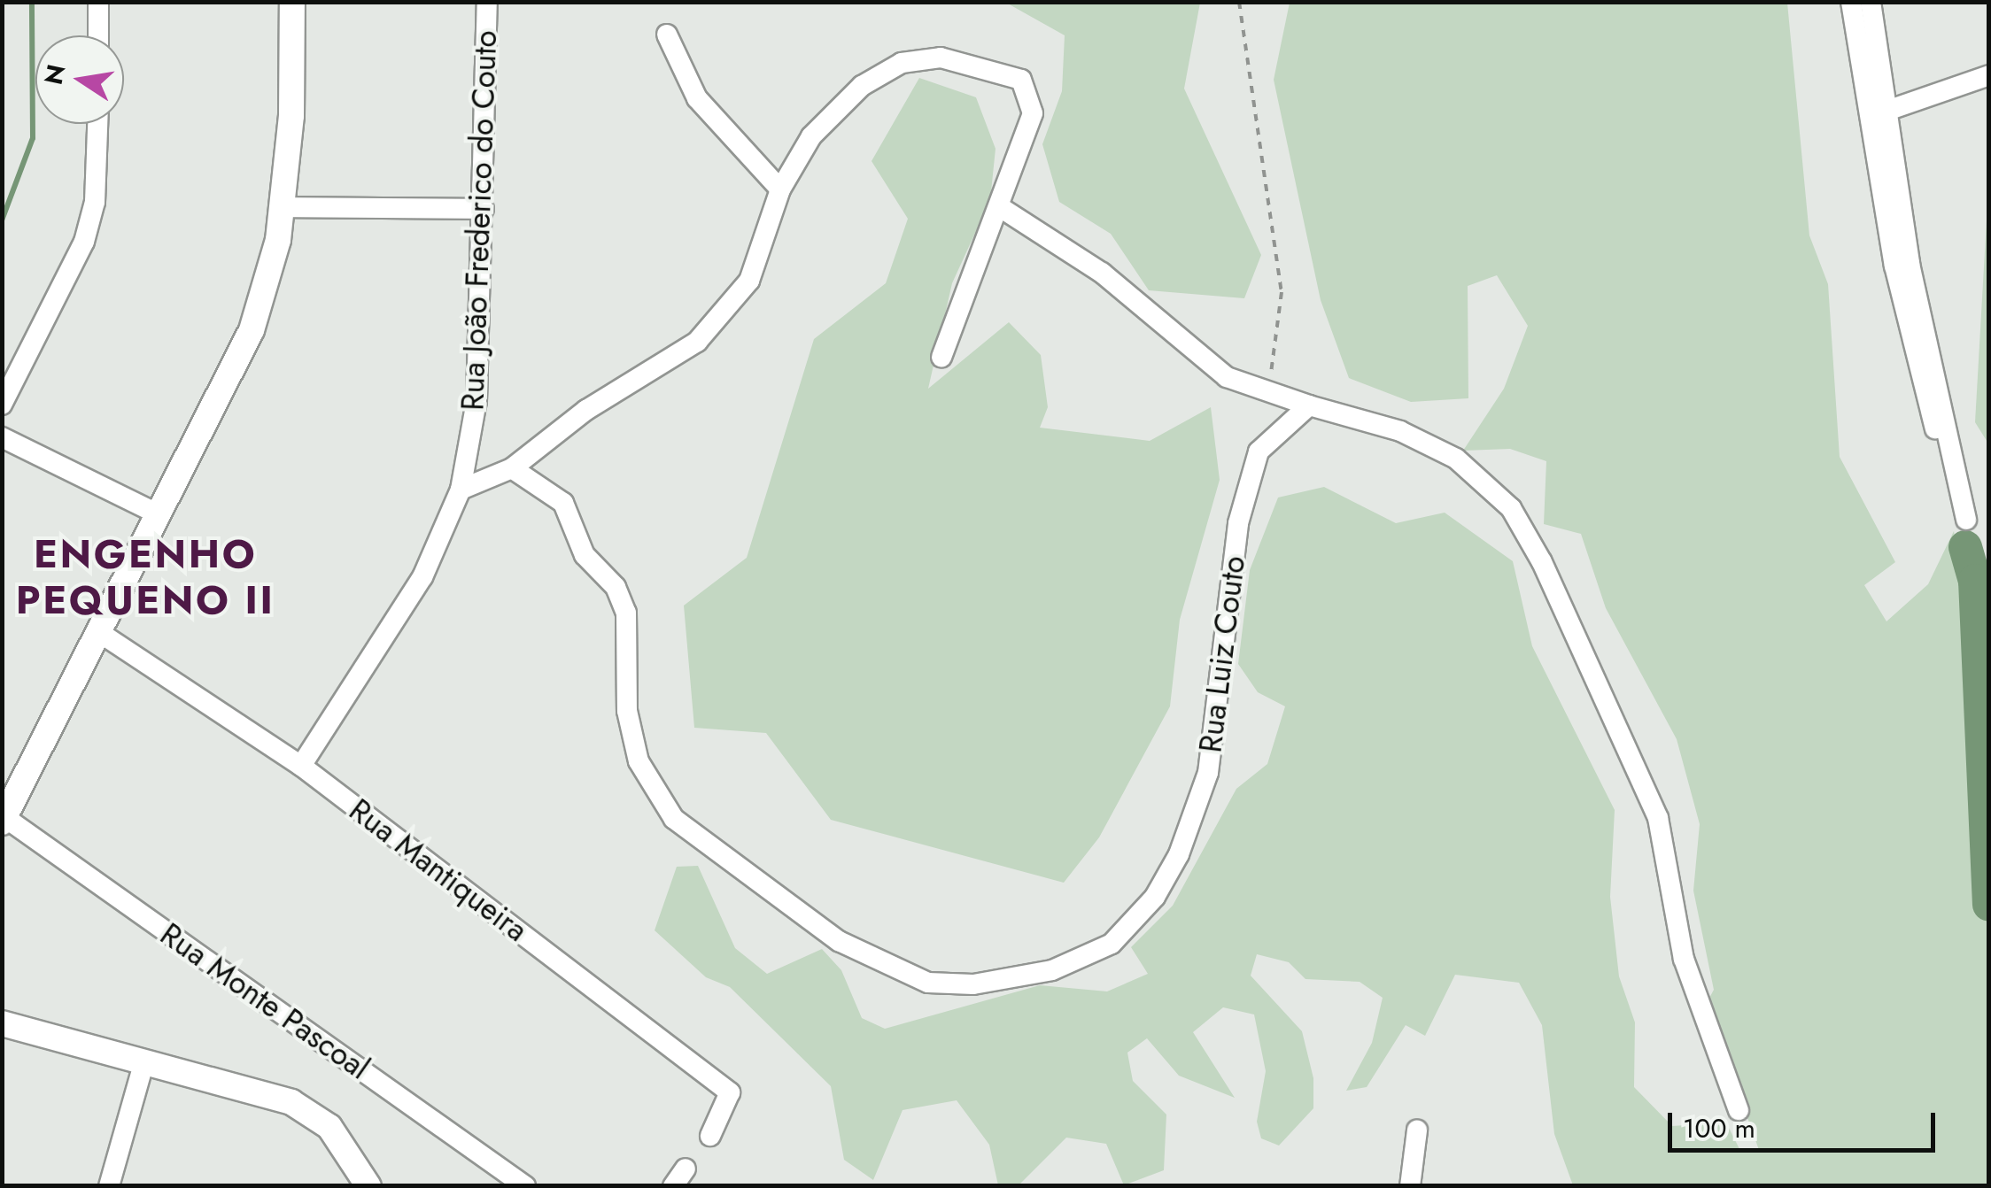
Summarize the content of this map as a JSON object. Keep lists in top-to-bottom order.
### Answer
{
  "streets": {
    "street": [
      "Rua João Frederico do Couto",
      "Rua Luiz Couto",
      "Rua Mantiqueira",
      "Rua Monte Pascoal"
    ]
  },
  "crossings": [
    ["Rua João Frederico do Couto", "Rua Mantiqueira"]
  ],
  "districts": ["ENGENHO PEQUENO II"],
  "scale_bar": "100 m",
  "north": "left"
}
